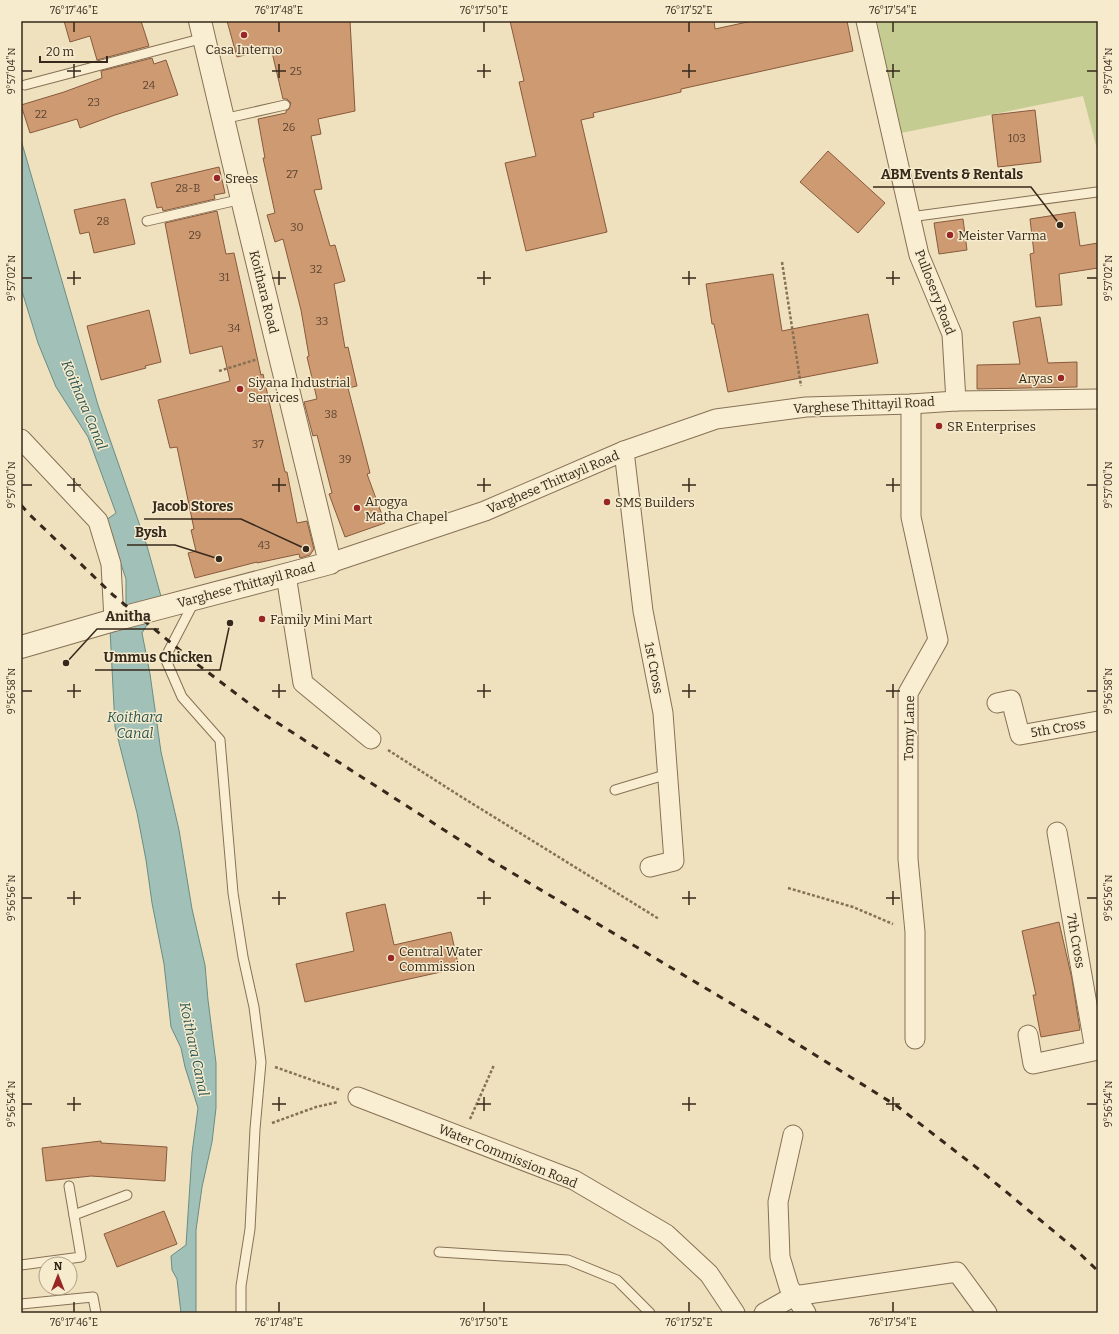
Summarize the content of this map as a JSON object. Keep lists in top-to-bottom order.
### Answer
{
  "streets": {
    "street": [
      "Koithara Road",
      "Pullosery Road",
      "Varghese Thittayil Road",
      "1st Cross",
      "Tomy Lane",
      "5th Cross",
      "7th Cross",
      "Water Commission Road"
    ]
  },
  "crossings": [
    ["Koithara Road", "Varghese Thittayil Road"],
    ["Pullosery Road", "Varghese Thittayil Road"],
    ["Varghese Thittayil Road", "1st Cross"],
    ["Varghese Thittayil Road", "Tomy Lane"]
  ],
  "water": ["Koithara Canal"],
  "places": [
    "Casa Interno",
    "Srees",
    "ABM Events & Rentals",
    "Meister Varma",
    "Aryas",
    "Siyana Industrial Services",
    "SR Enterprises",
    "SMS Builders",
    "Arogya Matha Chapel",
    "Jacob Stores",
    "Bysh",
    "Family Mini Mart",
    "Ummus Chicken",
    "Anitha",
    "Central Water Commission"
  ],
  "house_numbers": [
    "25",
    "24",
    "23",
    "22",
    "26",
    "103",
    "27",
    "28-B",
    "28",
    "30",
    "29",
    "32",
    "31",
    "33",
    "34",
    "38",
    "37",
    "39",
    "43"
  ],
  "scale_bar": "20 m",
  "north": "top",
  "coordinates": [
    "76°17'46\"E",
    "76°17'48\"E",
    "76°17'50\"E",
    "76°17'52\"E",
    "76°17'54\"E",
    "9°57'04\"N",
    "9°57'02\"N",
    "9°57'00\"N",
    "9°56'58\"N",
    "9°56'56\"N",
    "9°56'54\"N"
  ]
}
